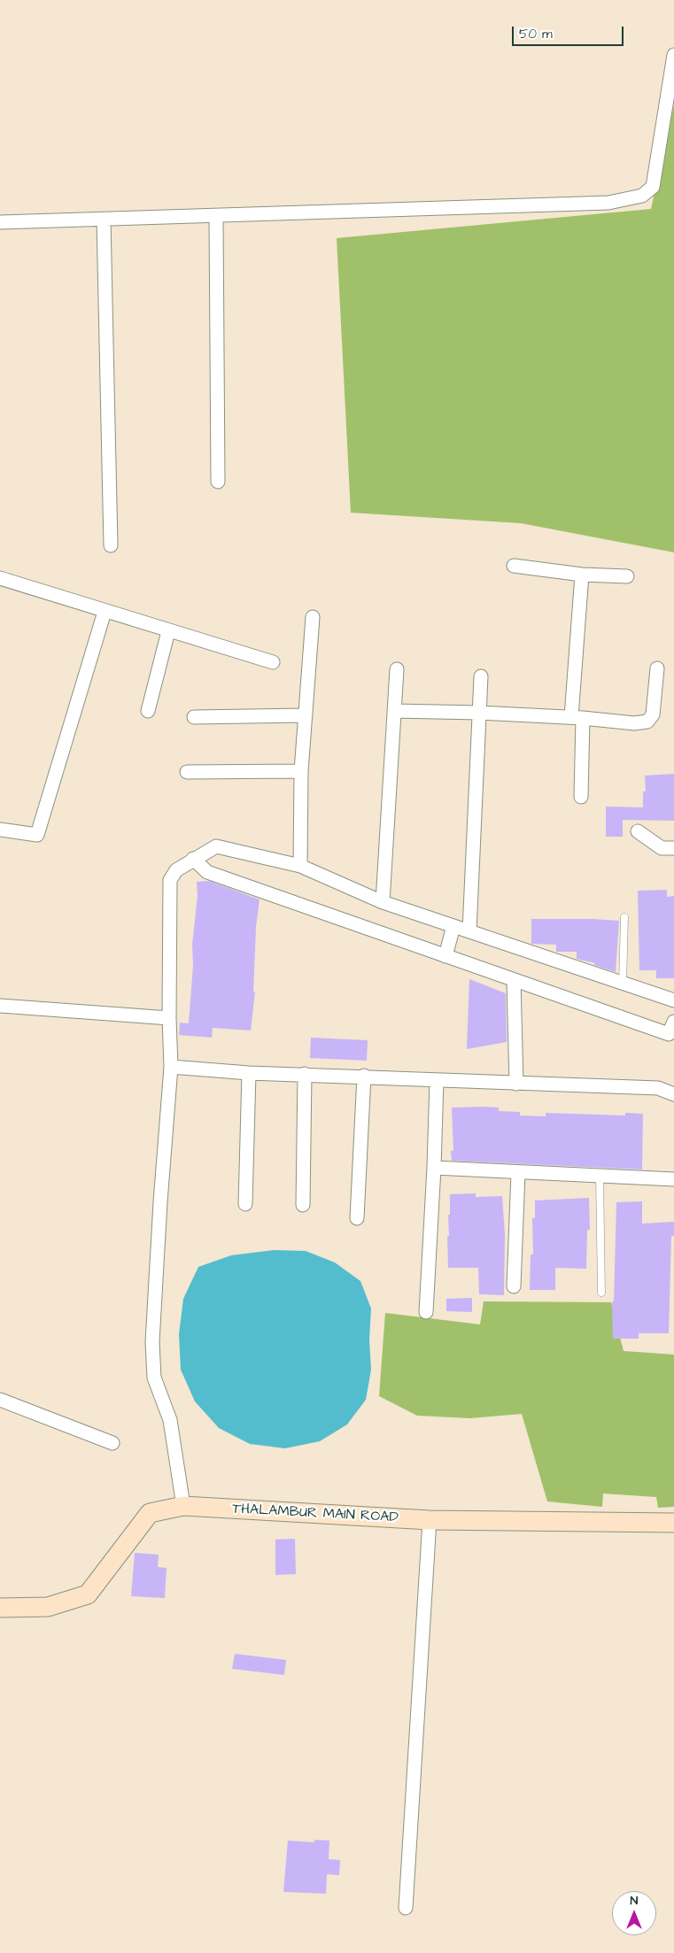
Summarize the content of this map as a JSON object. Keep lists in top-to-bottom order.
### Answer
{
  "streets": {
    "street": ["THALAMBUR MAIN ROAD"]
  },
  "scale_bar": "50 m",
  "north": "top"
}
